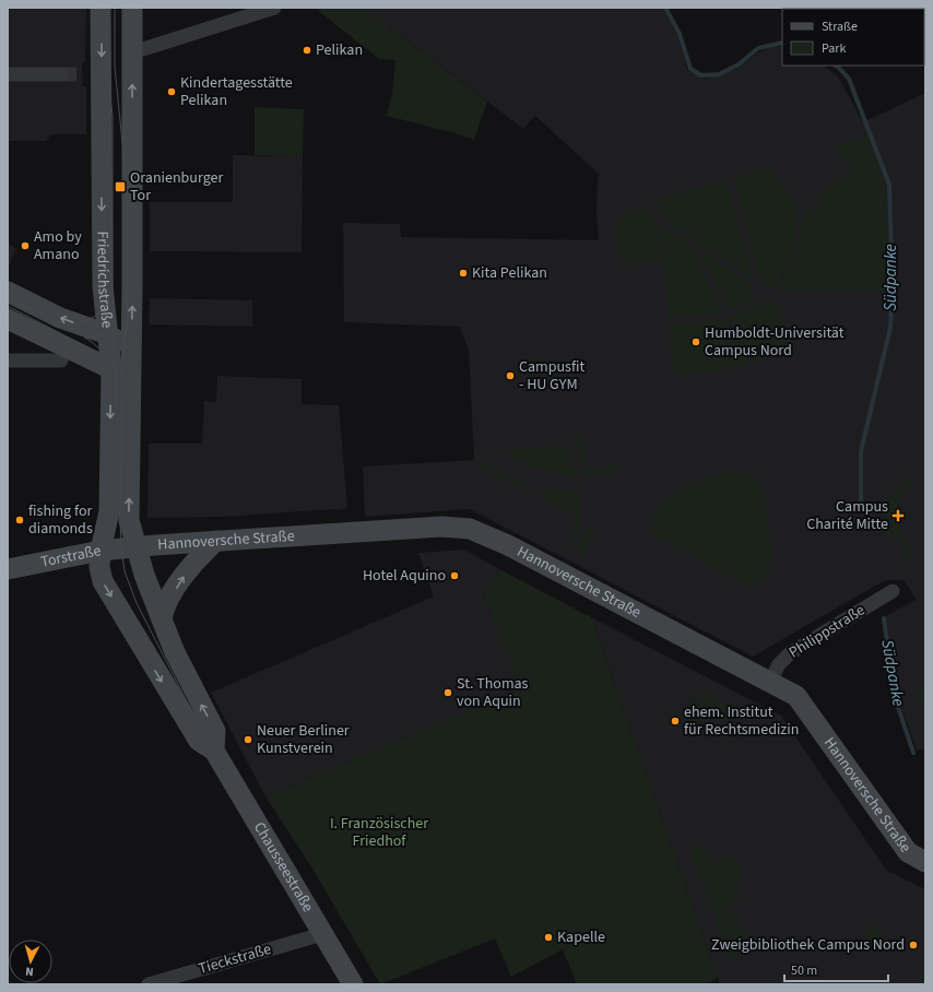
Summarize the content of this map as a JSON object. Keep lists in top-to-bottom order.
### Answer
{
  "streets": {
    "main road": [
      "Friedrichstraße",
      "Hannoversche Straße",
      "Torstraße",
      "Chausseestraße"
    ],
    "street": ["Philippstraße", "Tieckstraße"]
  },
  "crossings": [
    ["Friedrichstraße", "Hannoversche Straße"],
    ["Friedrichstraße", "Torstraße"],
    ["Friedrichstraße", "Chausseestraße"],
    ["Hannoversche Straße", "Torstraße"],
    ["Hannoversche Straße", "Philippstraße"],
    ["Torstraße", "Chausseestraße"],
    ["Chausseestraße", "Tieckstraße"]
  ],
  "water": ["Südpanke"],
  "parks": ["I. Französischer Friedhof"],
  "places": {
    "other": [
      "Pelikan",
      "Kindertagesstätte Pelikan",
      "Amo by Amano",
      "Kita Pelikan",
      "Humboldt-Universität Campus Nord",
      "Campusfit - HU GYM",
      "fishing for diamonds",
      "Hotel Aquino",
      "St. Thomas von Aquin",
      "ehem. Institut für Rechtsmedizin",
      "Neuer Berliner Kunstverein",
      "Kapelle",
      "Zweigbibliothek Campus Nord"
    ],
    "transit": ["Oranienburger Tor"],
    "health": ["Campus Charité Mitte"]
  },
  "legend": ["Straße", "Park"],
  "scale_bar": "50 m",
  "north": "bottom"
}
